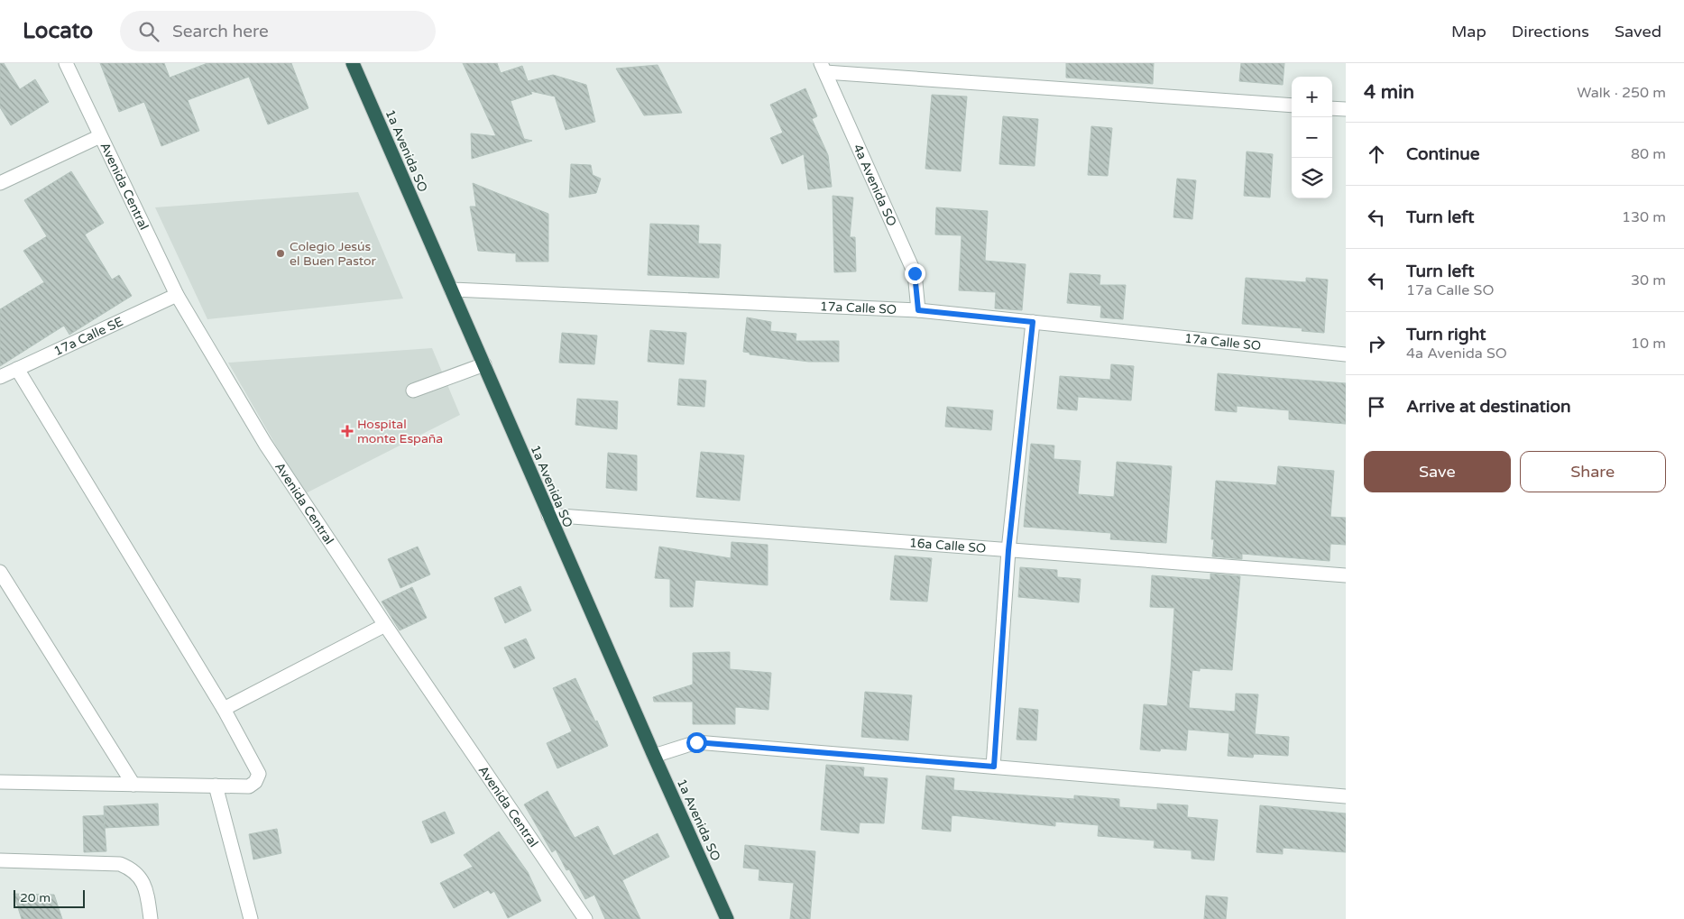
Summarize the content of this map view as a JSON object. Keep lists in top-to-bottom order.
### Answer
{
  "streets": {
    "highway": ["1a Avenida SO"],
    "street": [
      "4a Avenida SO",
      "Avenida Central",
      "17a Calle SO",
      "17a Calle SE",
      "16a Calle SO"
    ]
  },
  "crossings": [
    ["1a Avenida SO", "17a Calle SO"],
    ["1a Avenida SO", "16a Calle SO"],
    ["4a Avenida SO", "17a Calle SO"],
    ["Avenida Central", "17a Calle SE"]
  ],
  "places": {
    "other": ["Colegio Jesús el Buen Pastor"],
    "health": ["Hospital monte España"]
  },
  "scale_bar": "20 m",
  "page": {
    "header": "Locato",
    "search": "Search here",
    "nav": ["Map", "Directions", "Saved"],
    "heading": ["4 min", "Walk · 250 m"],
    "map_buttons": ["+", "−"],
    "list": [
      ["Continue", "80 m"],
      ["Turn left", "130 m"],
      ["Turn left", "17a Calle SO", "30 m"],
      ["Turn right", "4a Avenida SO", "10 m"],
      "Arrive at destination"
    ],
    "buttons": ["Save", "Share"],
    "scale": "20 m"
  }
}
